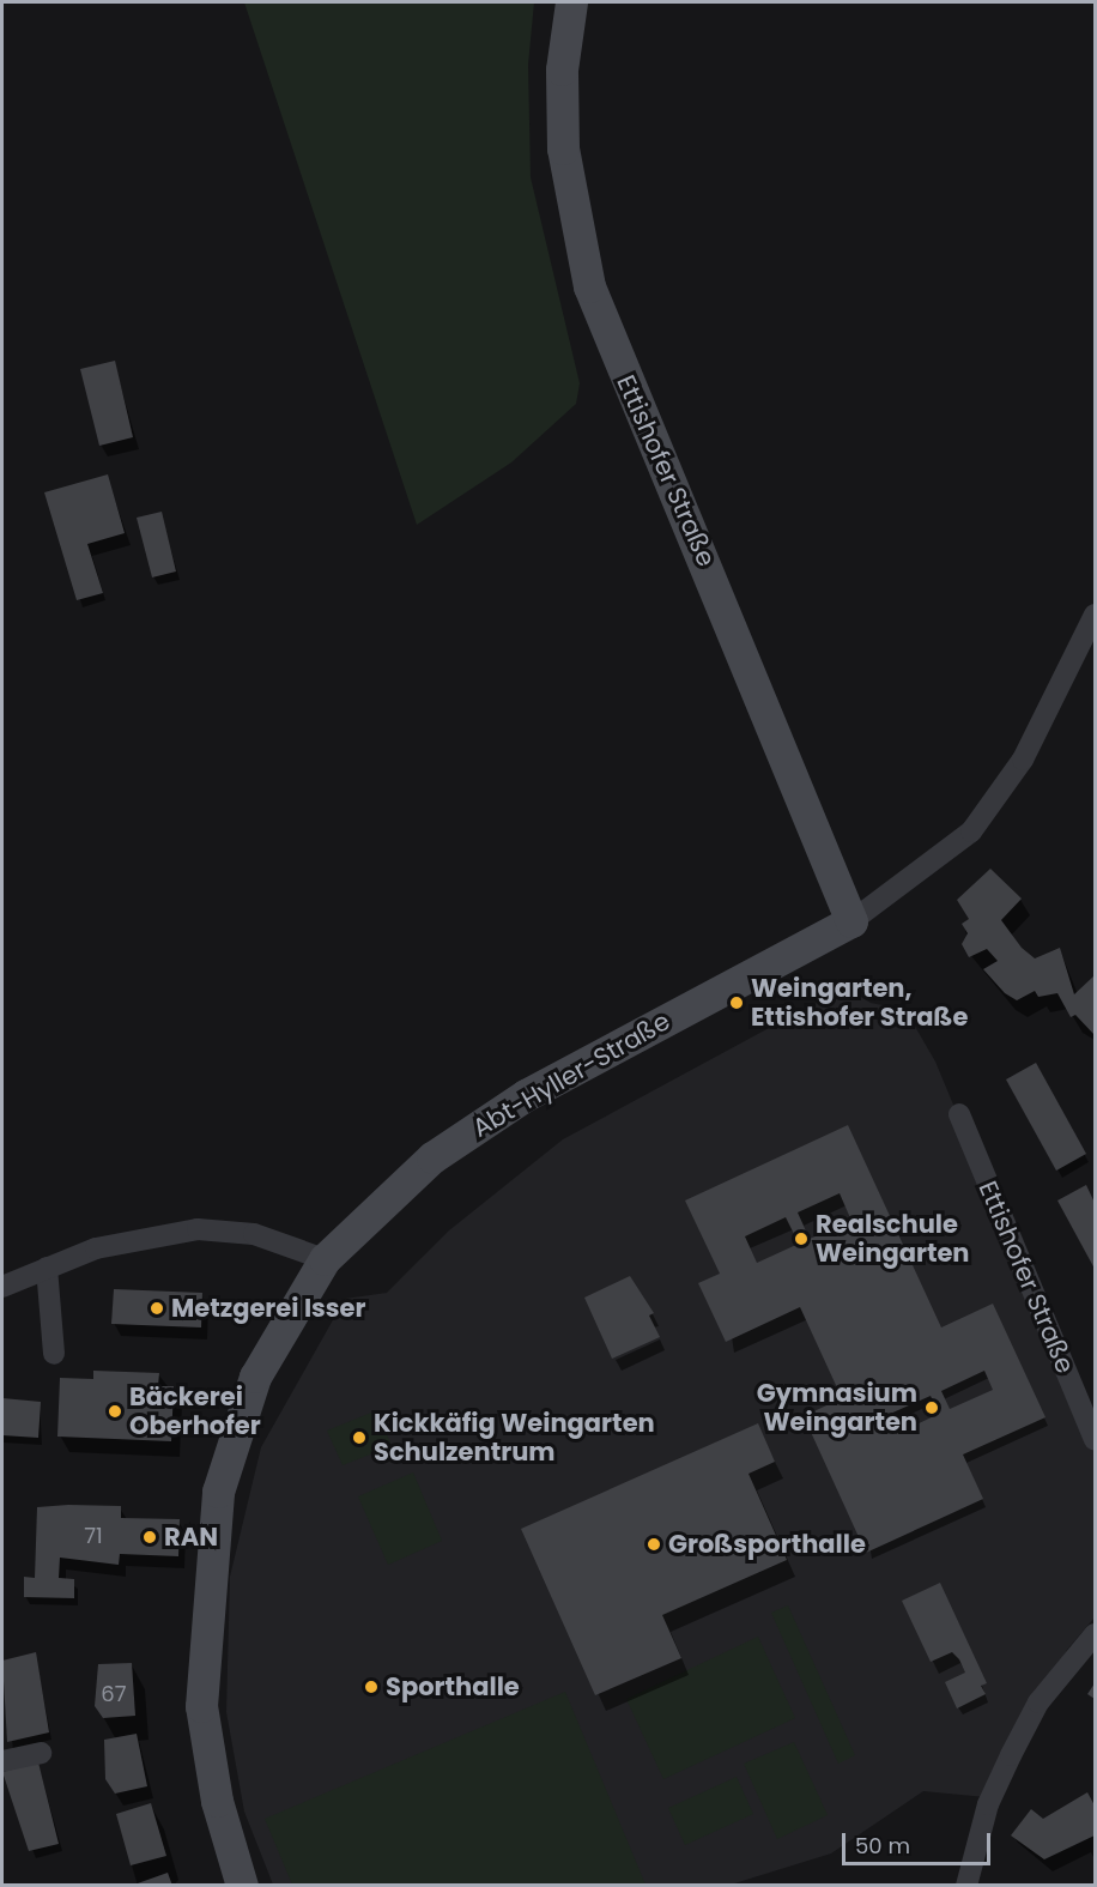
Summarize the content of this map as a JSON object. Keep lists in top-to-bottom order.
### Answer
{
  "streets": {
    "street": ["Ettishofer Straße", "Abt-Hyller-Straße"]
  },
  "crossings": [
    ["Ettishofer Straße", "Abt-Hyller-Straße"]
  ],
  "places": [
    "Weingarten, Ettishofer Straße",
    "Realschule Weingarten",
    "Metzgerei Isser",
    "Gymnasium Weingarten",
    "Bäckerei Oberhofer",
    "Kickkäfig Weingarten Schulzentrum",
    "RAN",
    "Großsporthalle",
    "Sporthalle"
  ],
  "house_numbers": ["71", "67"],
  "scale_bar": "50 m"
}
